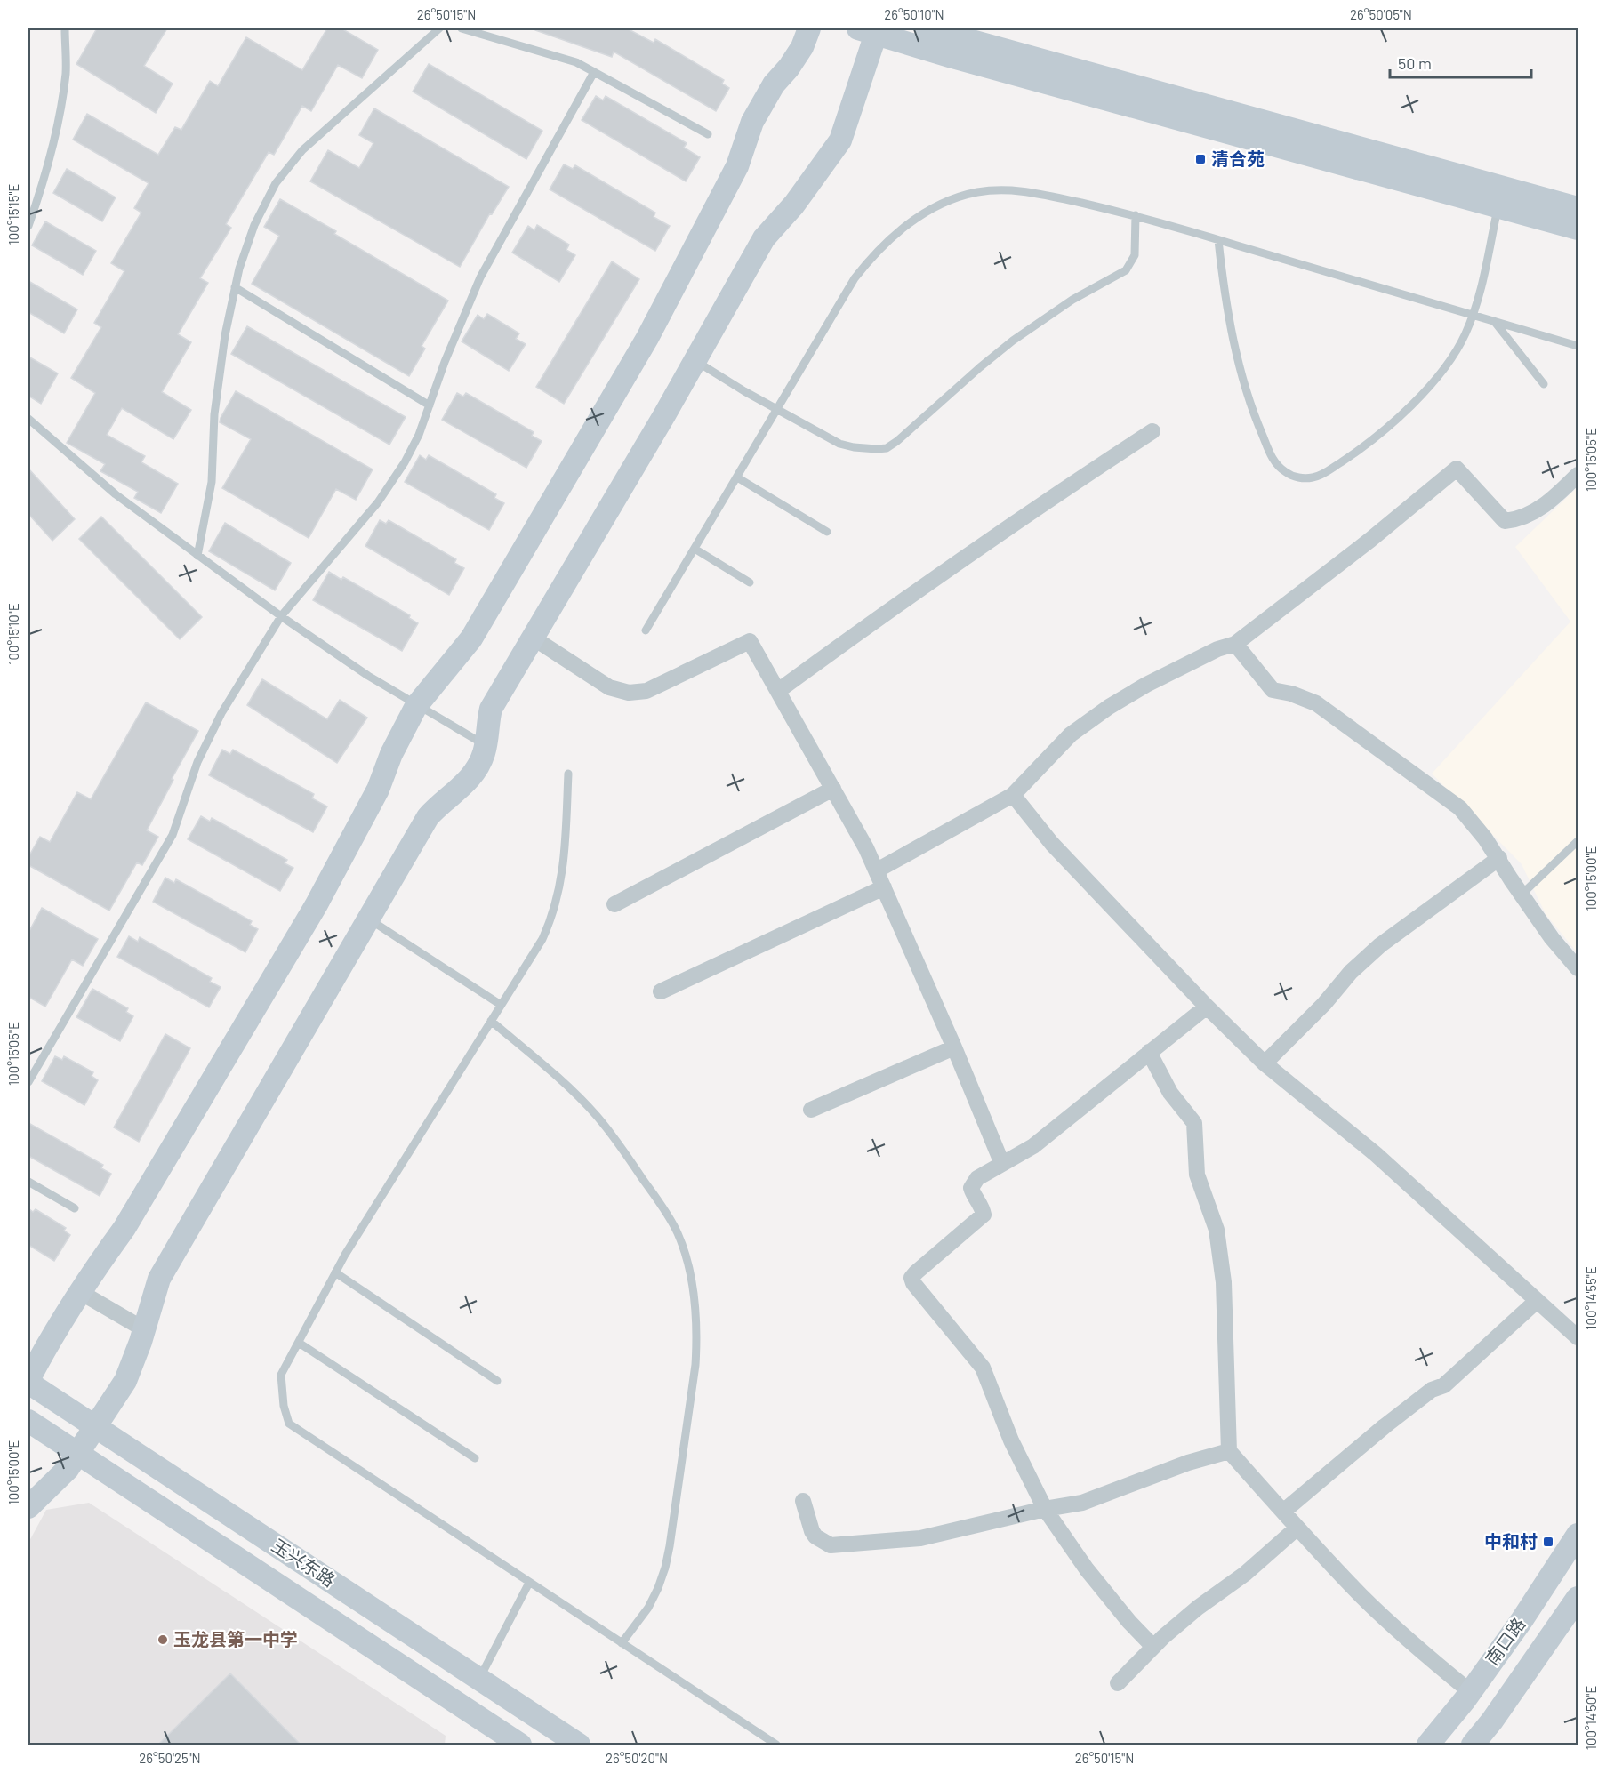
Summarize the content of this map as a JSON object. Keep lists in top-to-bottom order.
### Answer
{
  "streets": {
    "street": ["玉兴东路", "南口路"]
  },
  "places": {
    "transit": ["清合苑", "中和村"],
    "other": ["玉龙县第一中学"]
  },
  "scale_bar": "50 m",
  "coordinates": [
    "26°50'15\"N",
    "26°50'10\"N",
    "26°50'05\"N",
    "100°15'15\"E",
    "100°15'05\"E",
    "100°15'10\"E",
    "100°15'00\"E",
    "100°14'55\"E",
    "100°14'50\"E",
    "26°50'25\"N",
    "26°50'20\"N"
  ]
}
